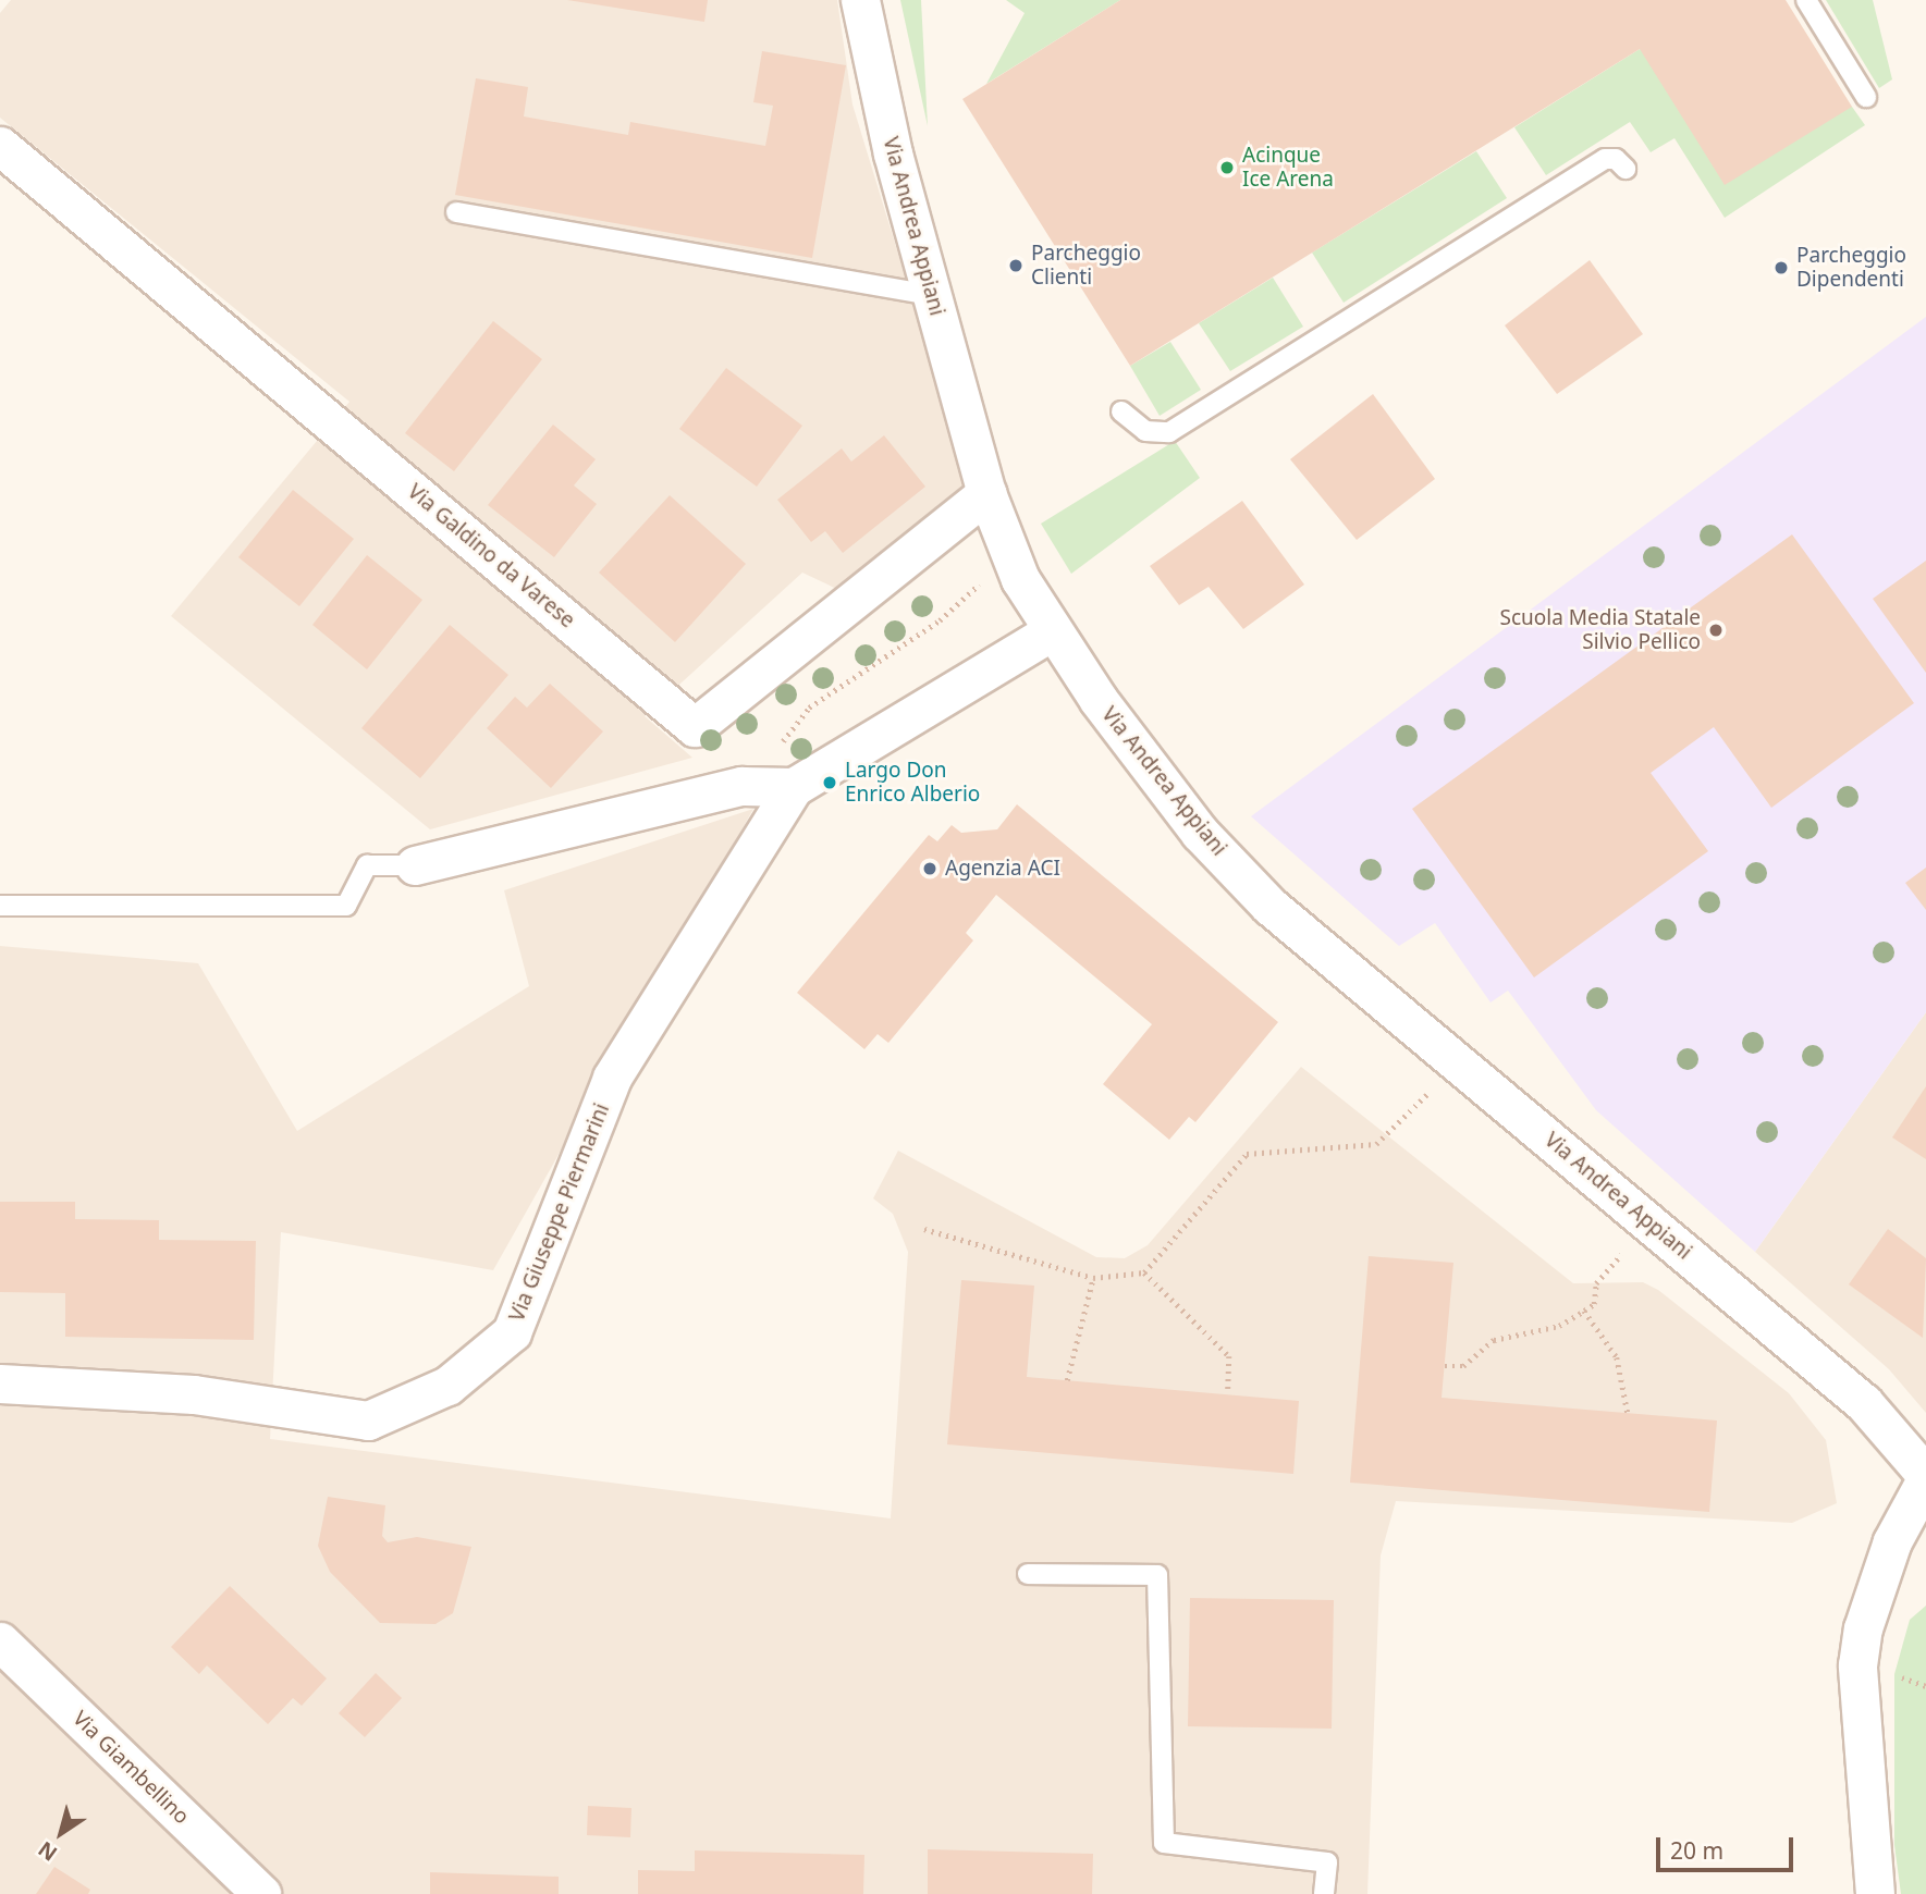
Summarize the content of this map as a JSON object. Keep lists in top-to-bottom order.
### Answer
{
  "streets": {
    "street": [
      "Via Andrea Appiani",
      "Via Galdino da Varese",
      "Via Giuseppe Piermarini",
      "Via Giambellino"
    ]
  },
  "crossings": [
    ["Via Andrea Appiani", "Via Galdino da Varese"],
    ["Via Andrea Appiani", "Via Giuseppe Piermarini"]
  ],
  "places": [
    "Acinque Ice Arena",
    "Parcheggio Clienti",
    "Parcheggio Dipendenti",
    "Scuola Media Statale Silvio Pellico",
    "Largo Don Enrico Alberio",
    "Agenzia ACI"
  ],
  "scale_bar": "20 m",
  "north": "bottom left"
}
